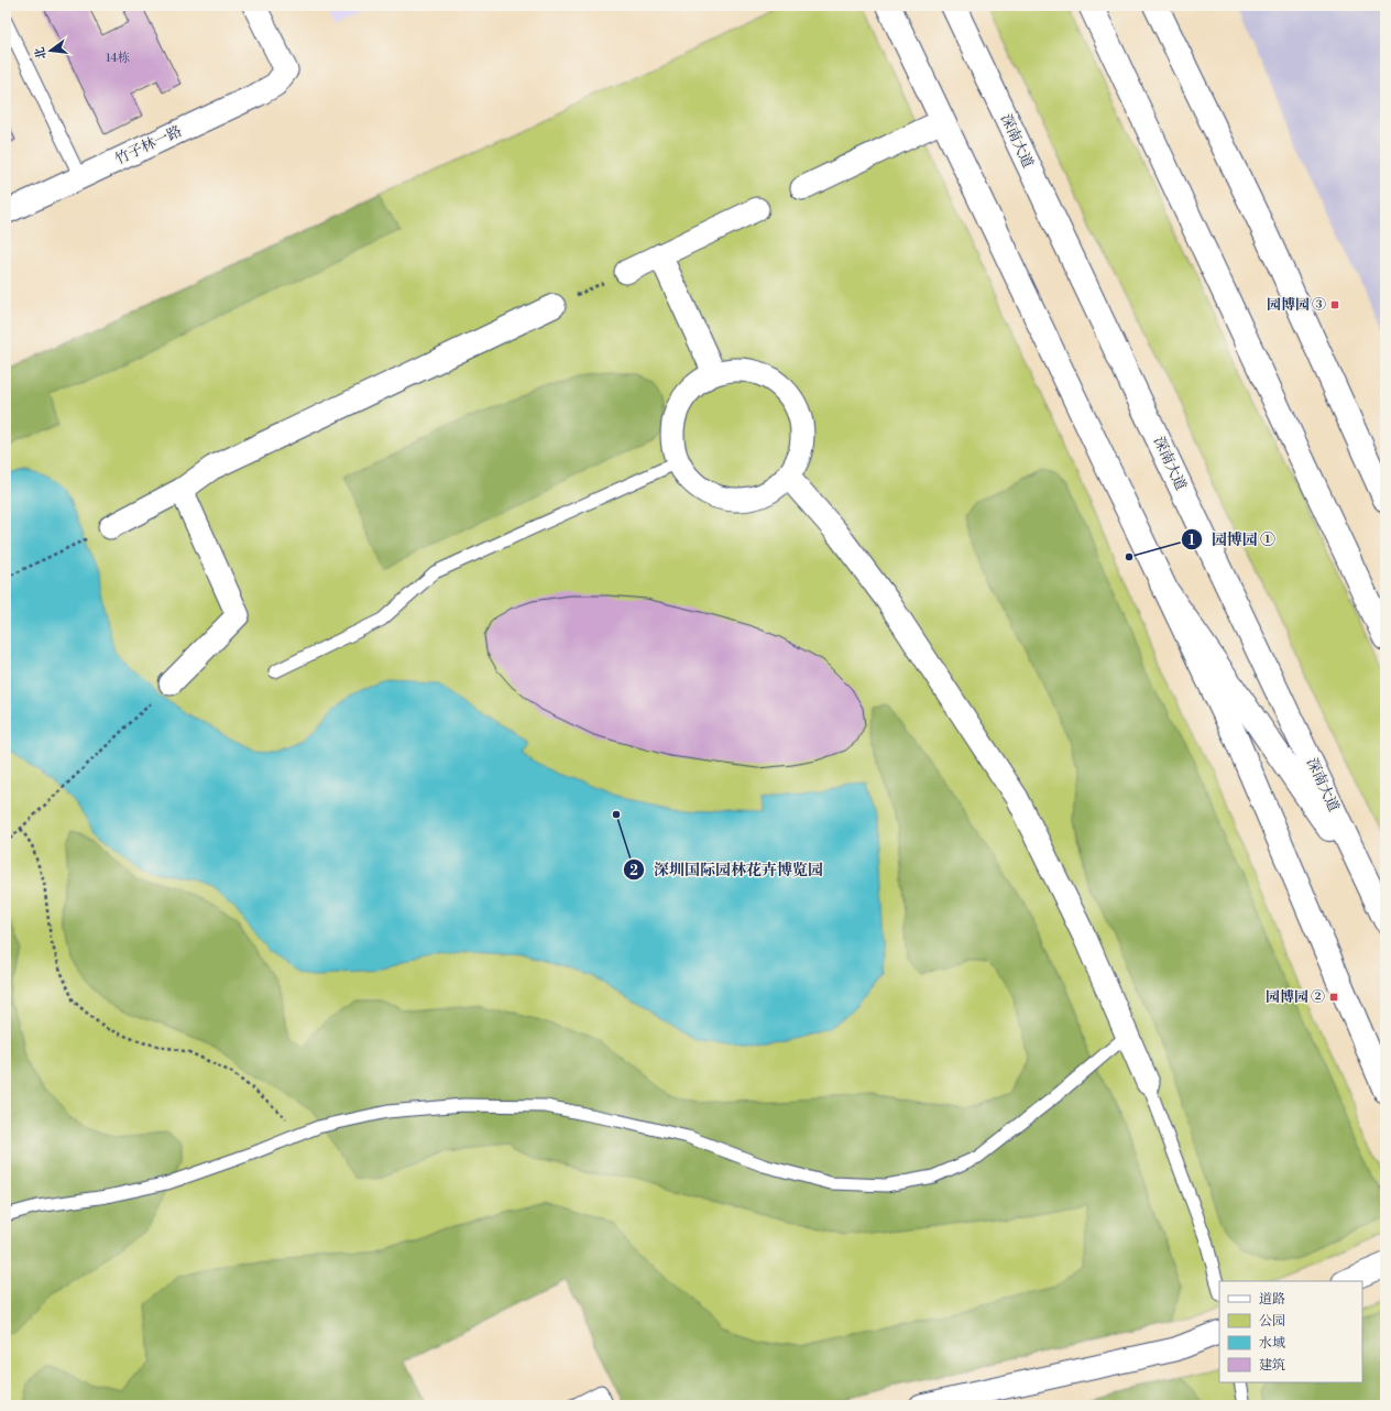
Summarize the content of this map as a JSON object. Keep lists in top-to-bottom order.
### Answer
{
  "streets": {
    "main road": ["深南大道"],
    "street": ["竹子林一路"]
  },
  "places": {
    "transit": ["园博园 ③", "园博园 ②"],
    "other": ["园博园 ①", "深圳国际园林花卉博览园"]
  },
  "house_numbers": ["14栋"],
  "legend": [
    "道路",
    "公园",
    "水域",
    "建筑"
  ],
  "north": "left"
}
